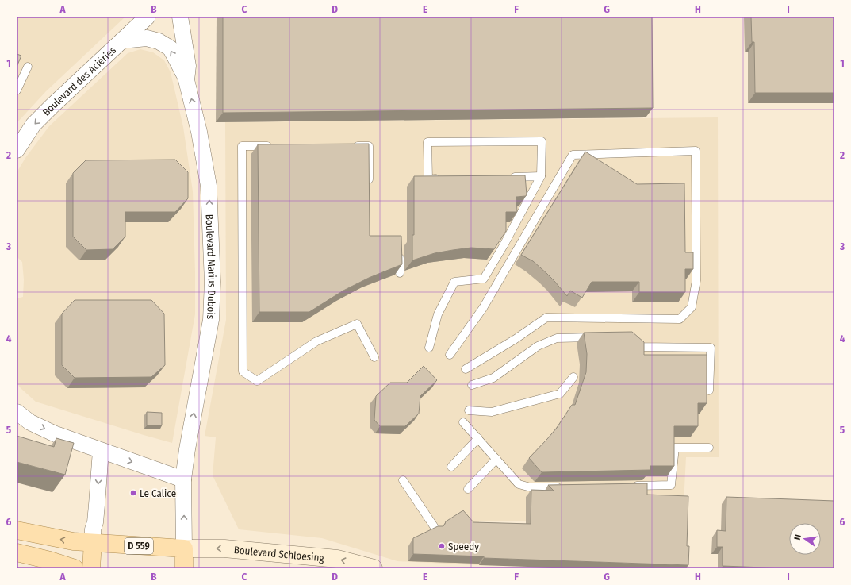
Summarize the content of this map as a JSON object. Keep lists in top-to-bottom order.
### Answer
{
  "streets": {
    "main road": ["D 559", "Boulevard Schloesing"],
    "street": ["Boulevard des Aciéries", "Boulevard Marius Dubois"]
  },
  "crossings": [
    ["Boulevard des Aciéries", "Boulevard Marius Dubois"],
    ["Boulevard Marius Dubois", "D 559"],
    ["Boulevard Marius Dubois", "Boulevard Schloesing"],
    ["D 559", "Boulevard Schloesing"]
  ],
  "one_way": ["Boulevard des Aciéries", "Boulevard Marius Dubois", "Boulevard Schloesing"],
  "places": ["Le Calice", "Speedy"],
  "north": "left",
  "grid": {
    "columns": [
      "A",
      "B",
      "C",
      "D",
      "E",
      "F",
      "G",
      "H",
      "I"
    ],
    "rows": [
      "1",
      "2",
      "3",
      "4",
      "5",
      "6"
    ]
  }
}
